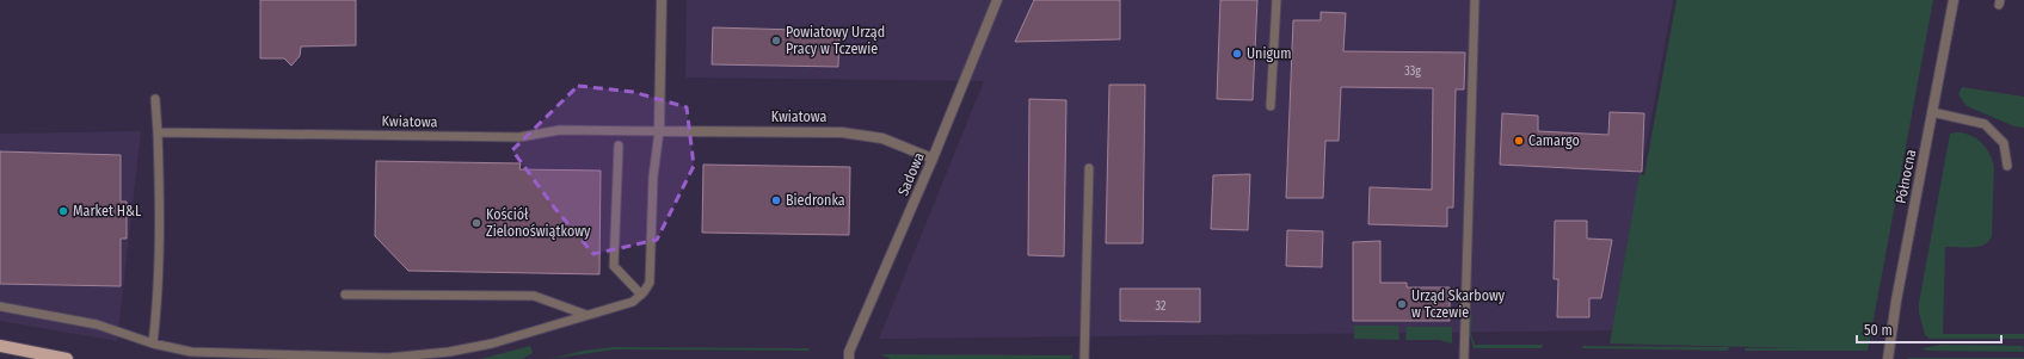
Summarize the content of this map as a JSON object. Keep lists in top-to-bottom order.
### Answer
{
  "streets": {
    "street": ["Kwiatowa", "Sadowa", "Północna"]
  },
  "crossings": [
    ["Kwiatowa", "Sadowa"]
  ],
  "places": [
    "Powiatowy Urząd Pracy w Tczewie",
    "Unigum",
    "Camargo",
    "Biedronka",
    "Market H&L",
    "Kościół Zielonoświątkowy",
    "Urząd Skarbowy w Tczewie"
  ],
  "house_numbers": ["33g", "32"],
  "scale_bar": "50 m"
}
